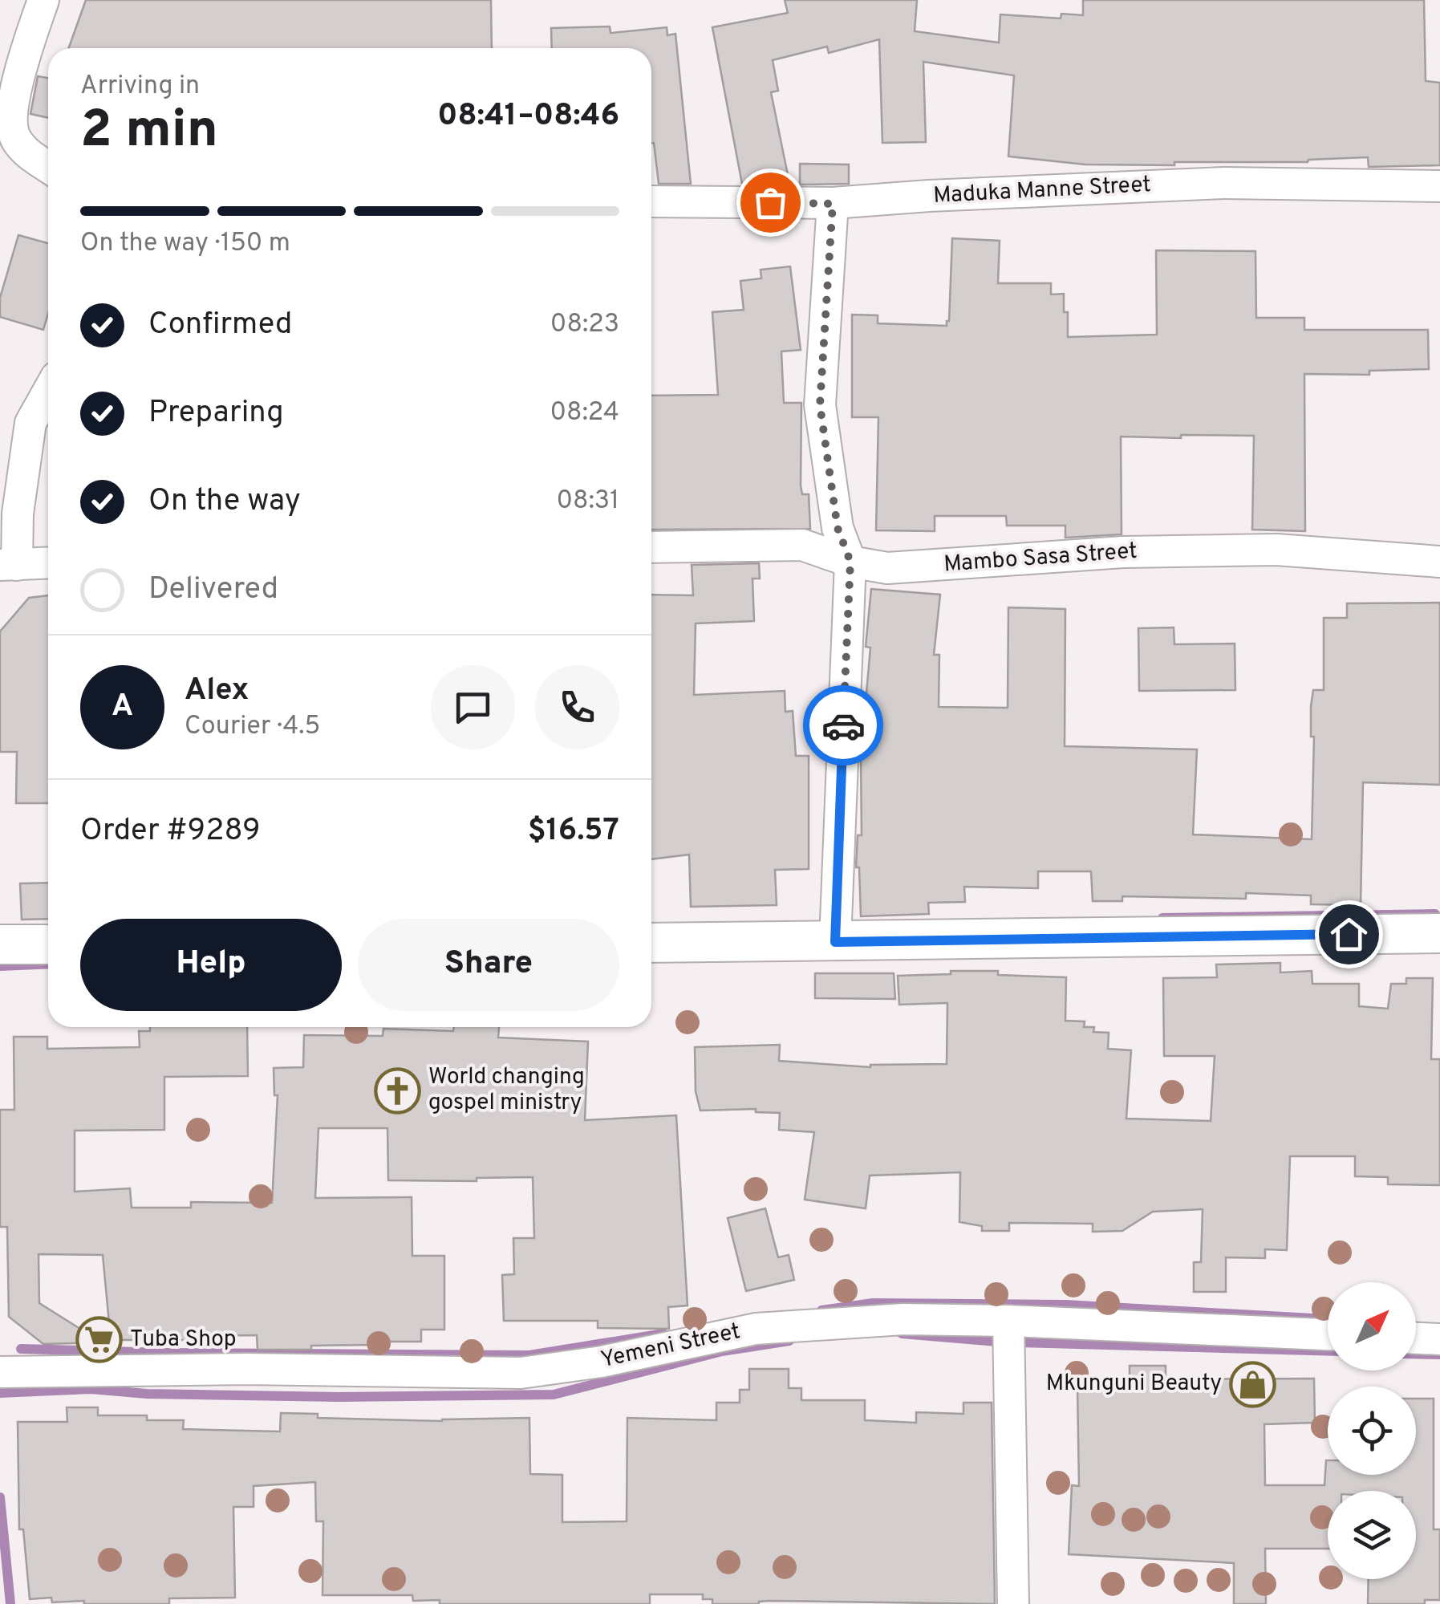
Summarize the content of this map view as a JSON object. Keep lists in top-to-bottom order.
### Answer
{
  "streets": {
    "street": ["Maduka Manne Street", "Mambo Sasa Street", "Yemeni Street"]
  },
  "places": {
    "church": ["World changing gospel ministry"],
    "supermarket": ["Tuba Shop"],
    "shop": ["Mkunguni Beauty"]
  },
  "north": "top right",
  "page": {
    "heading": ["2 min", "Arriving in", "08:41–08:46"],
    "panel": [
      "Alex",
      "Courier · 4.5",
      "Order #9289",
      "$16.57"
    ],
    "bar": "On the way · 150 m",
    "list": [
      ["Confirmed", "08:23"],
      ["Preparing", "08:24"],
      ["On the way", "08:31"],
      "Delivered"
    ],
    "round": "A",
    "buttons": ["Help", "Share"]
  }
}
